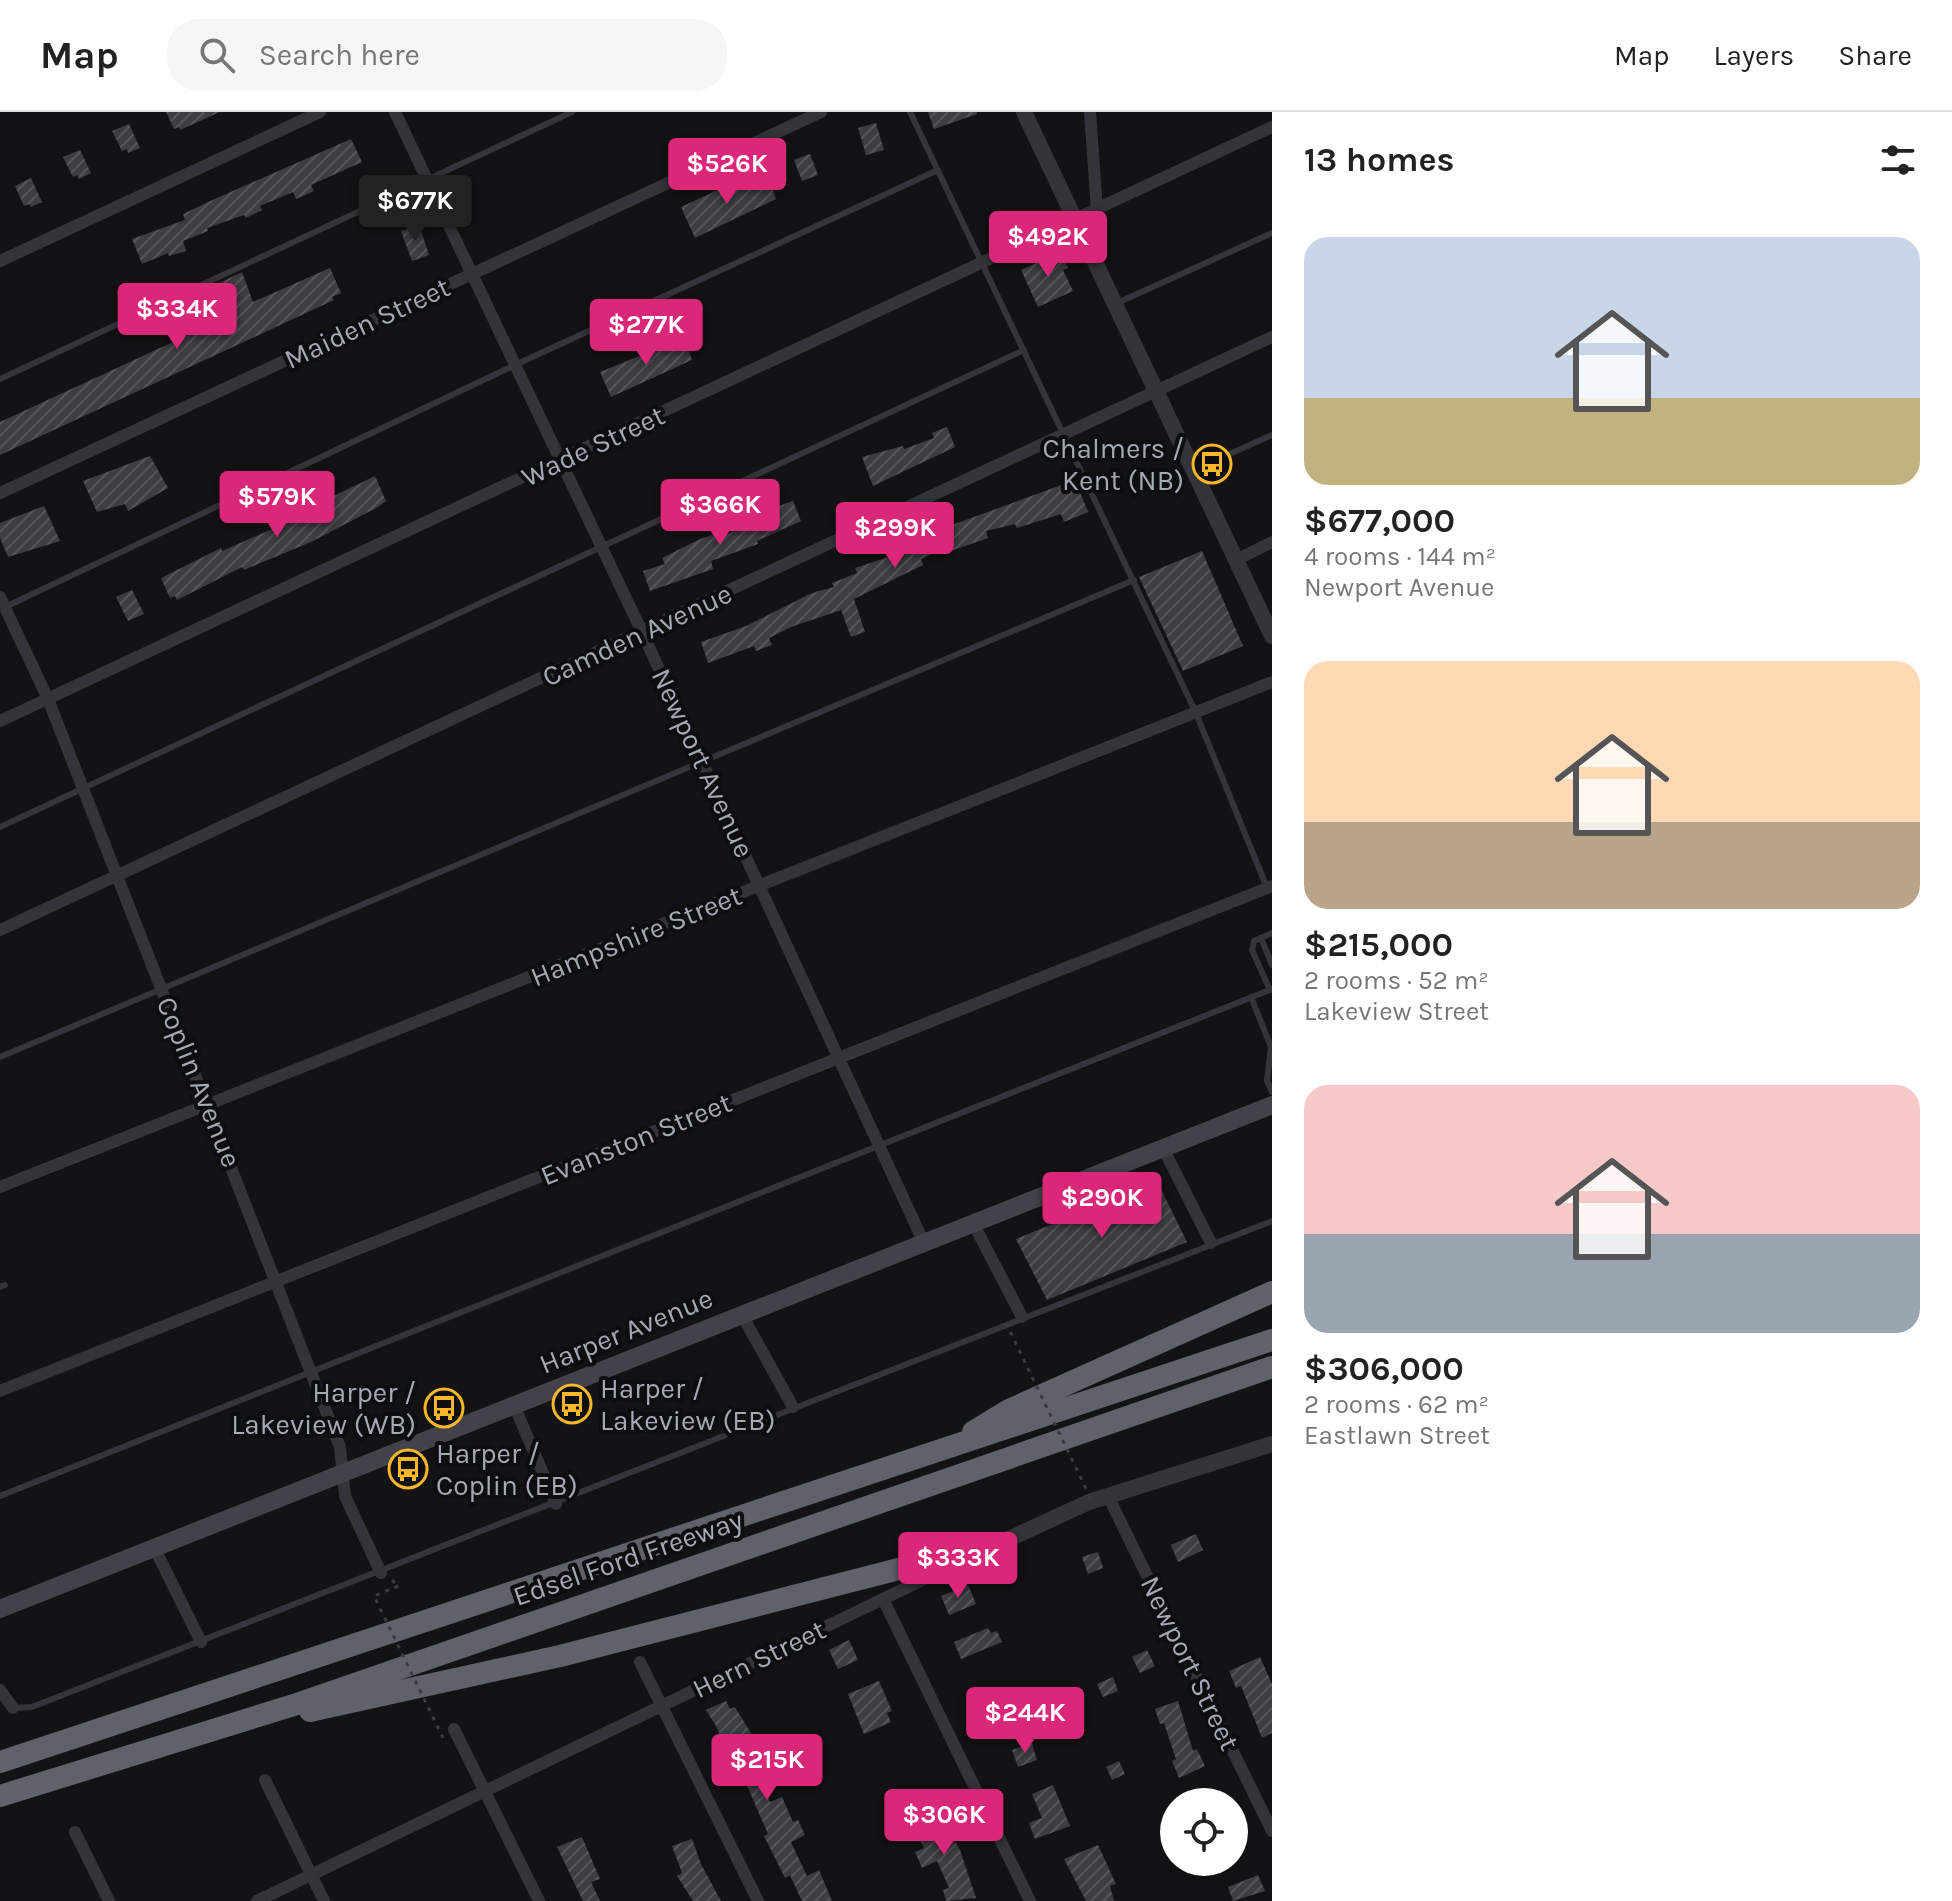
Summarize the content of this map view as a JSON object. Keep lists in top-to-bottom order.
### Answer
{
  "streets": {
    "highway": ["Edsel Ford Freeway"],
    "main road": ["Harper Avenue"],
    "street": [
      "Maiden Street",
      "Wade Street",
      "Camden Avenue",
      "Newport Avenue",
      "Hampshire Street",
      "Coplin Avenue",
      "Evanston Street",
      "Hern Street",
      "Newport Street"
    ]
  },
  "crossings": [
    ["Maiden Street", "Newport Avenue"],
    ["Wade Street", "Newport Avenue"],
    ["Wade Street", "Coplin Avenue"],
    ["Camden Avenue", "Newport Avenue"],
    ["Camden Avenue", "Coplin Avenue"],
    ["Newport Avenue", "Hampshire Street"],
    ["Newport Avenue", "Evanston Street"],
    ["Newport Avenue", "Harper Avenue"],
    ["Hampshire Street", "Coplin Avenue"],
    ["Coplin Avenue", "Evanston Street"],
    ["Coplin Avenue", "Harper Avenue"],
    ["Hern Street", "Newport Street"]
  ],
  "places": {
    "bus stop": [
      "Chalmers / Kent (NB)",
      "Harper / Lakeview (EB)",
      "Harper / Lakeview (WB)",
      "Harper / Coplin (EB)"
    ]
  },
  "page": {
    "header": "Map",
    "search": "Search here",
    "nav": ["Map", "Layers", "Share"],
    "heading": "13 homes",
    "price": [
      "$526K",
      "$677K",
      "$492K",
      "$334K",
      "$277K",
      "$579K",
      "$366K",
      "$299K",
      "$290K",
      "$333K",
      "$244K",
      "$215K",
      "$306K"
    ],
    "list": [
      {
        "name": "$677,000",
        "note": "4 rooms · 144 m² · Newport Avenue"
      },
      {
        "name": "$215,000",
        "note": "2 rooms · 52 m² · Lakeview Street"
      },
      {
        "name": "$306,000",
        "note": "2 rooms · 62 m² · Eastlawn Street"
      }
    ]
  }
}
